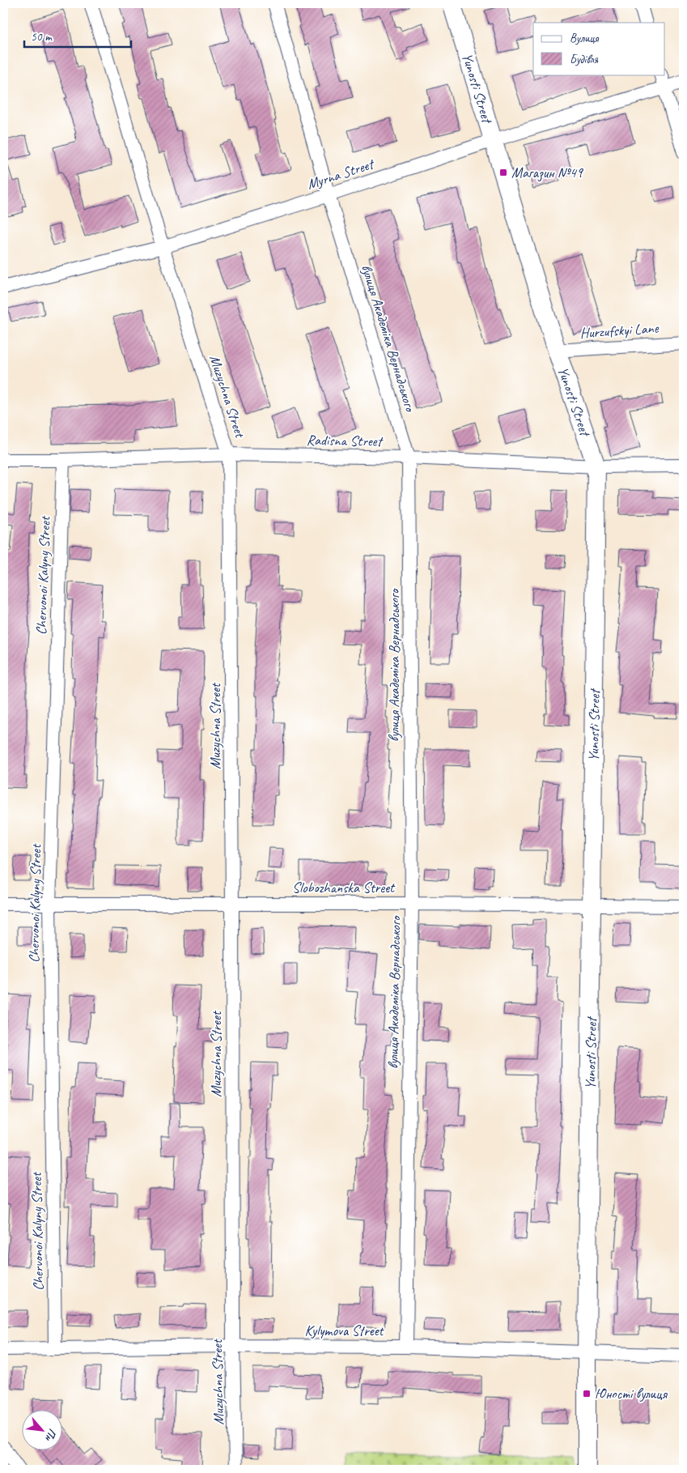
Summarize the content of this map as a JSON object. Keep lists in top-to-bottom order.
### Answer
{
  "streets": {
    "street": [
      "Yunosti Street",
      "Myrna Street",
      "Hurzufskyi Lane",
      "вулиця Академіка Вернадського",
      "Muzychna Street",
      "Radisna Street",
      "Chervonoi Kalyny Street",
      "Slobozhanska Street",
      "Kylymova Street"
    ]
  },
  "crossings": [
    ["Yunosti Street", "Myrna Street"],
    ["Yunosti Street", "Hurzufskyi Lane"],
    ["Yunosti Street", "Radisna Street"],
    ["Yunosti Street", "Slobozhanska Street"],
    ["Yunosti Street", "Kylymova Street"],
    ["Myrna Street", "вулиця Академіка Вернадського"],
    ["Myrna Street", "Muzychna Street"],
    ["вулиця Академіка Вернадського", "Radisna Street"],
    ["вулиця Академіка Вернадського", "Slobozhanska Street"],
    ["вулиця Академіка Вернадського", "Kylymova Street"],
    ["Muzychna Street", "Radisna Street"],
    ["Muzychna Street", "Slobozhanska Street"],
    ["Muzychna Street", "Kylymova Street"],
    ["Radisna Street", "Chervonoi Kalyny Street"],
    ["Chervonoi Kalyny Street", "Slobozhanska Street"],
    ["Chervonoi Kalyny Street", "Kylymova Street"]
  ],
  "places": {
    "transit": ["Магазин №49", "Юності вулиця"]
  },
  "legend": ["Вулиця", "Будівля"],
  "scale_bar": "50 m",
  "north": "bottom right"
}
